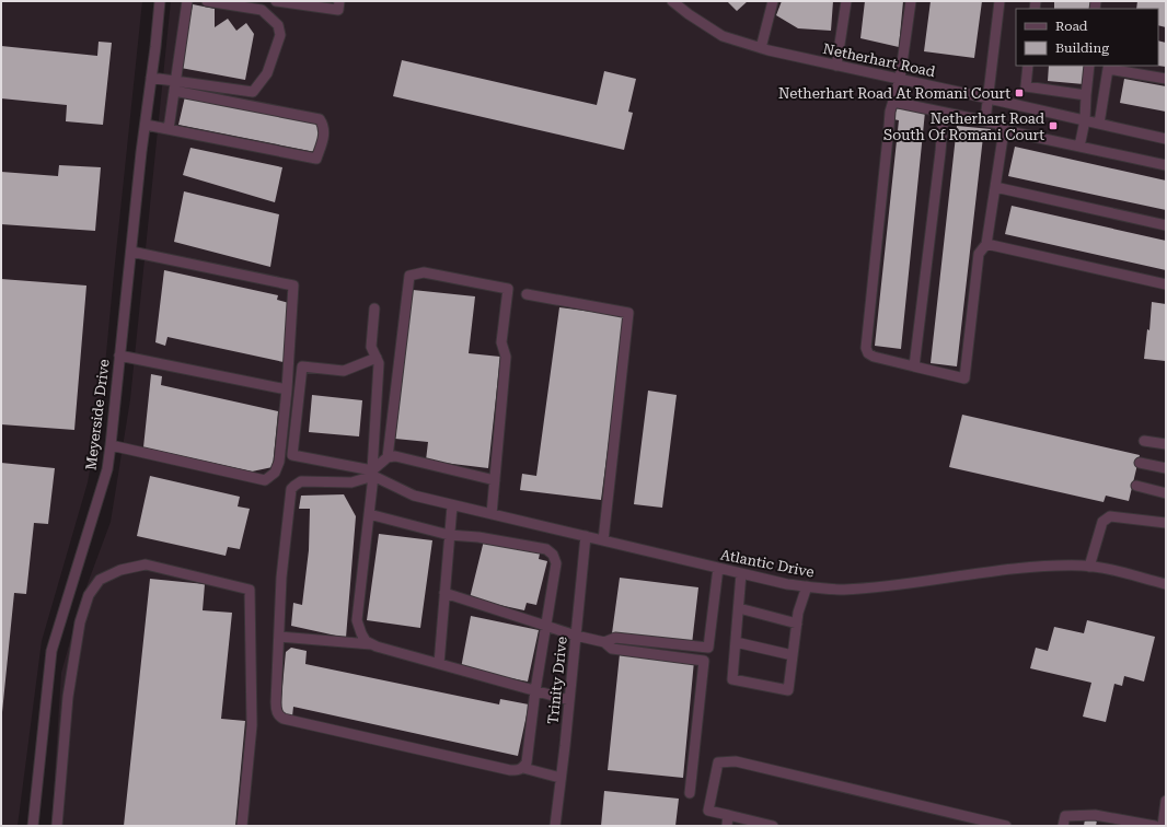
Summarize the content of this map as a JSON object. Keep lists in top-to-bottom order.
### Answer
{
  "streets": {
    "street": [
      "Netherhart Road",
      "Meyerside Drive",
      "Atlantic Drive",
      "Trinity Drive"
    ]
  },
  "crossings": [
    ["Atlantic Drive", "Trinity Drive"]
  ],
  "places": {
    "transit": ["Netherhart Road At Romani Court", "Netherhart Road South Of Romani Court"]
  },
  "legend": ["Road", "Building"]
}
